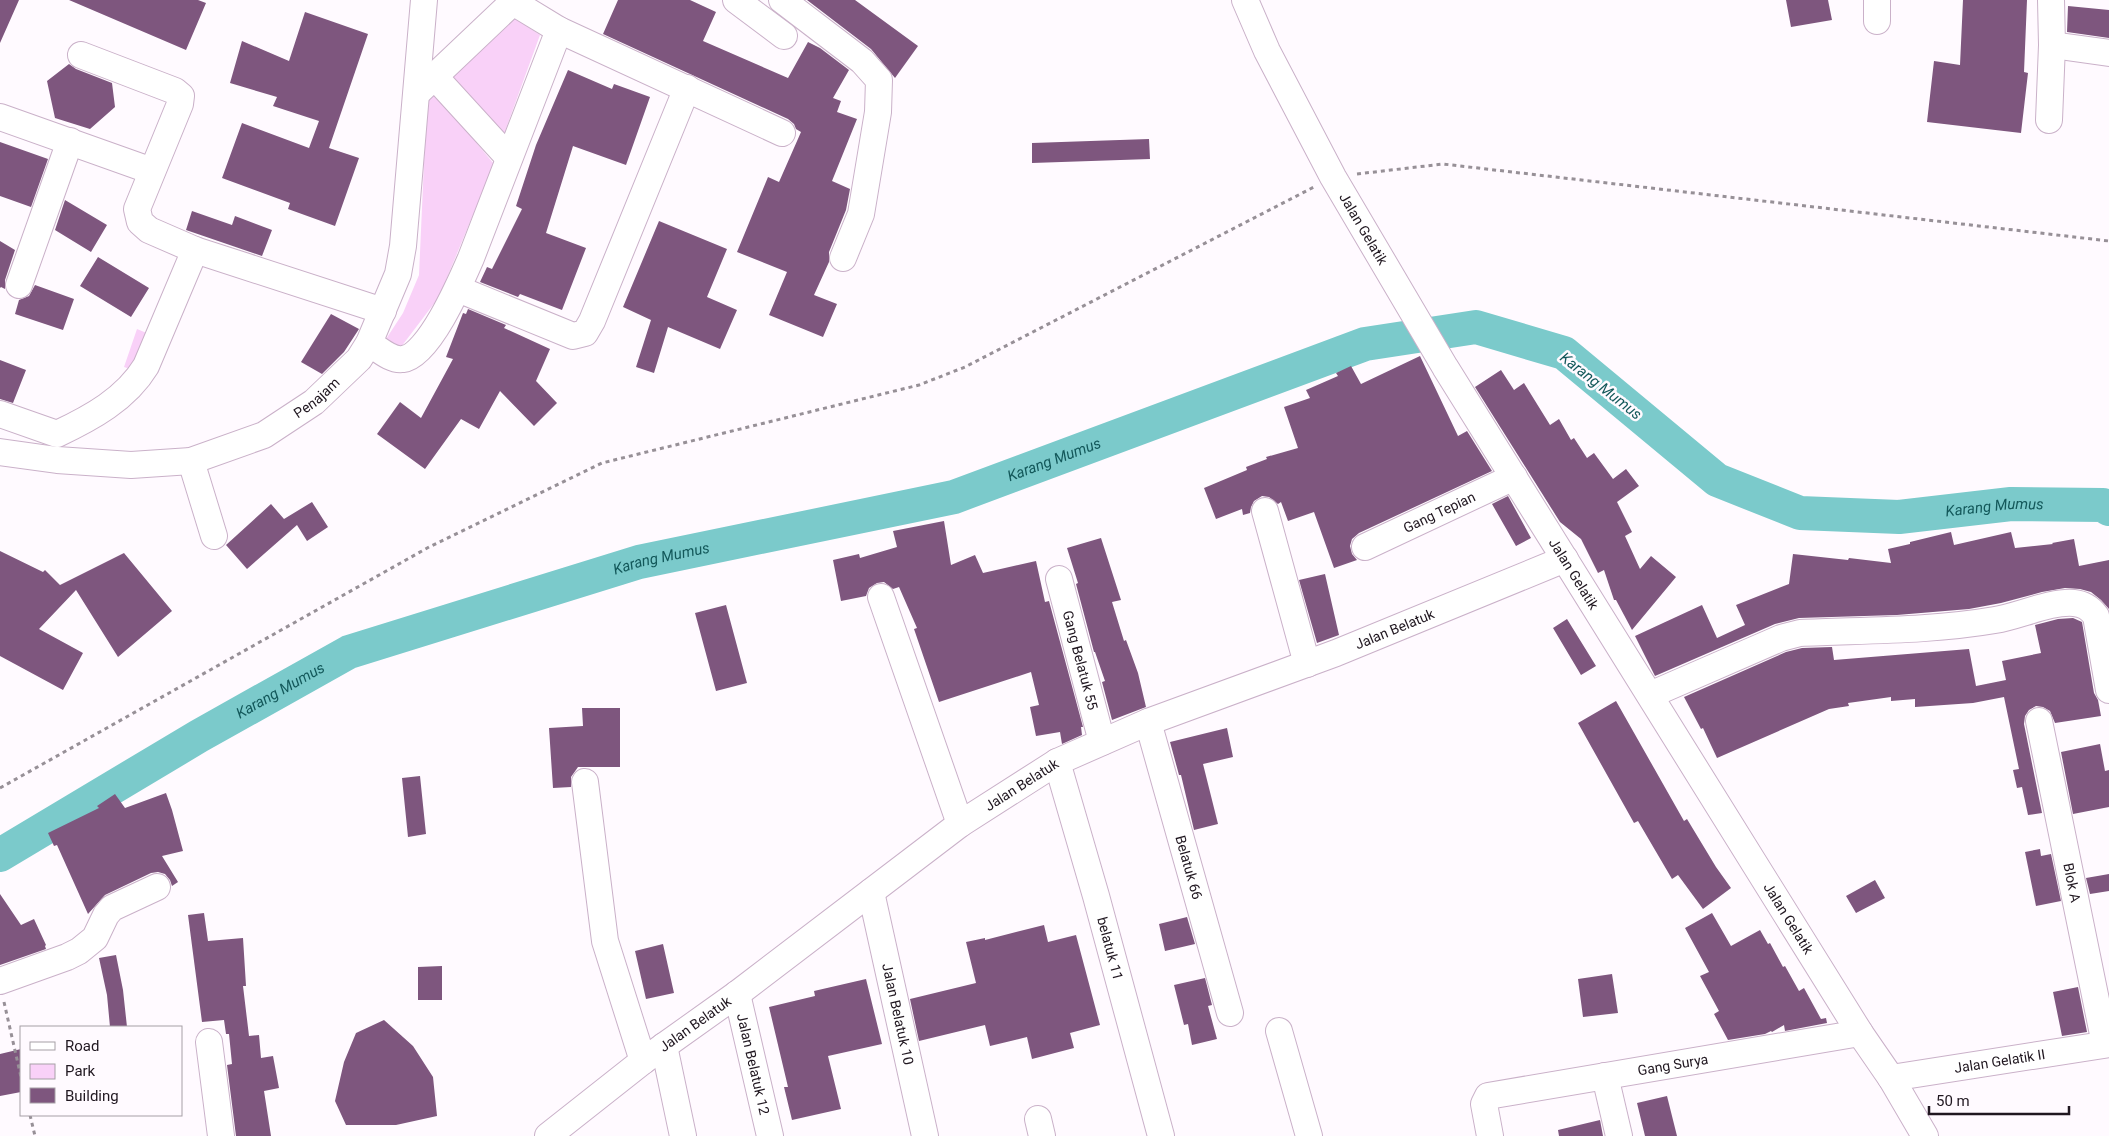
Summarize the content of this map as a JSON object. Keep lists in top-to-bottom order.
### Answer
{
  "streets": {
    "street": [
      "Jalan Gelatik",
      "Penajam",
      "Gang Tepian",
      "Jalan Belatuk",
      "Gang Belatuk 55",
      "Belatuk 66",
      "Blok A",
      "belatuk 11",
      "Jalan Belatuk 10",
      "Jalan Gelatik II",
      "Jalan Belatuk 12",
      "Gang Surya"
    ]
  },
  "crossings": [
    ["Jalan Gelatik", "Gang Tepian"],
    ["Jalan Gelatik", "Jalan Belatuk"],
    ["Jalan Gelatik", "Jalan Gelatik II"],
    ["Jalan Gelatik", "Gang Surya"],
    ["Jalan Belatuk", "Gang Belatuk 55"],
    ["Jalan Belatuk", "Belatuk 66"],
    ["Jalan Belatuk", "belatuk 11"],
    ["Jalan Belatuk", "Jalan Belatuk 10"],
    ["Jalan Belatuk", "Jalan Belatuk 12"],
    ["Blok A", "Jalan Gelatik II"]
  ],
  "water": ["Karang Mumus"],
  "legend": ["Road", "Park", "Building"],
  "scale_bar": "50 m"
}
